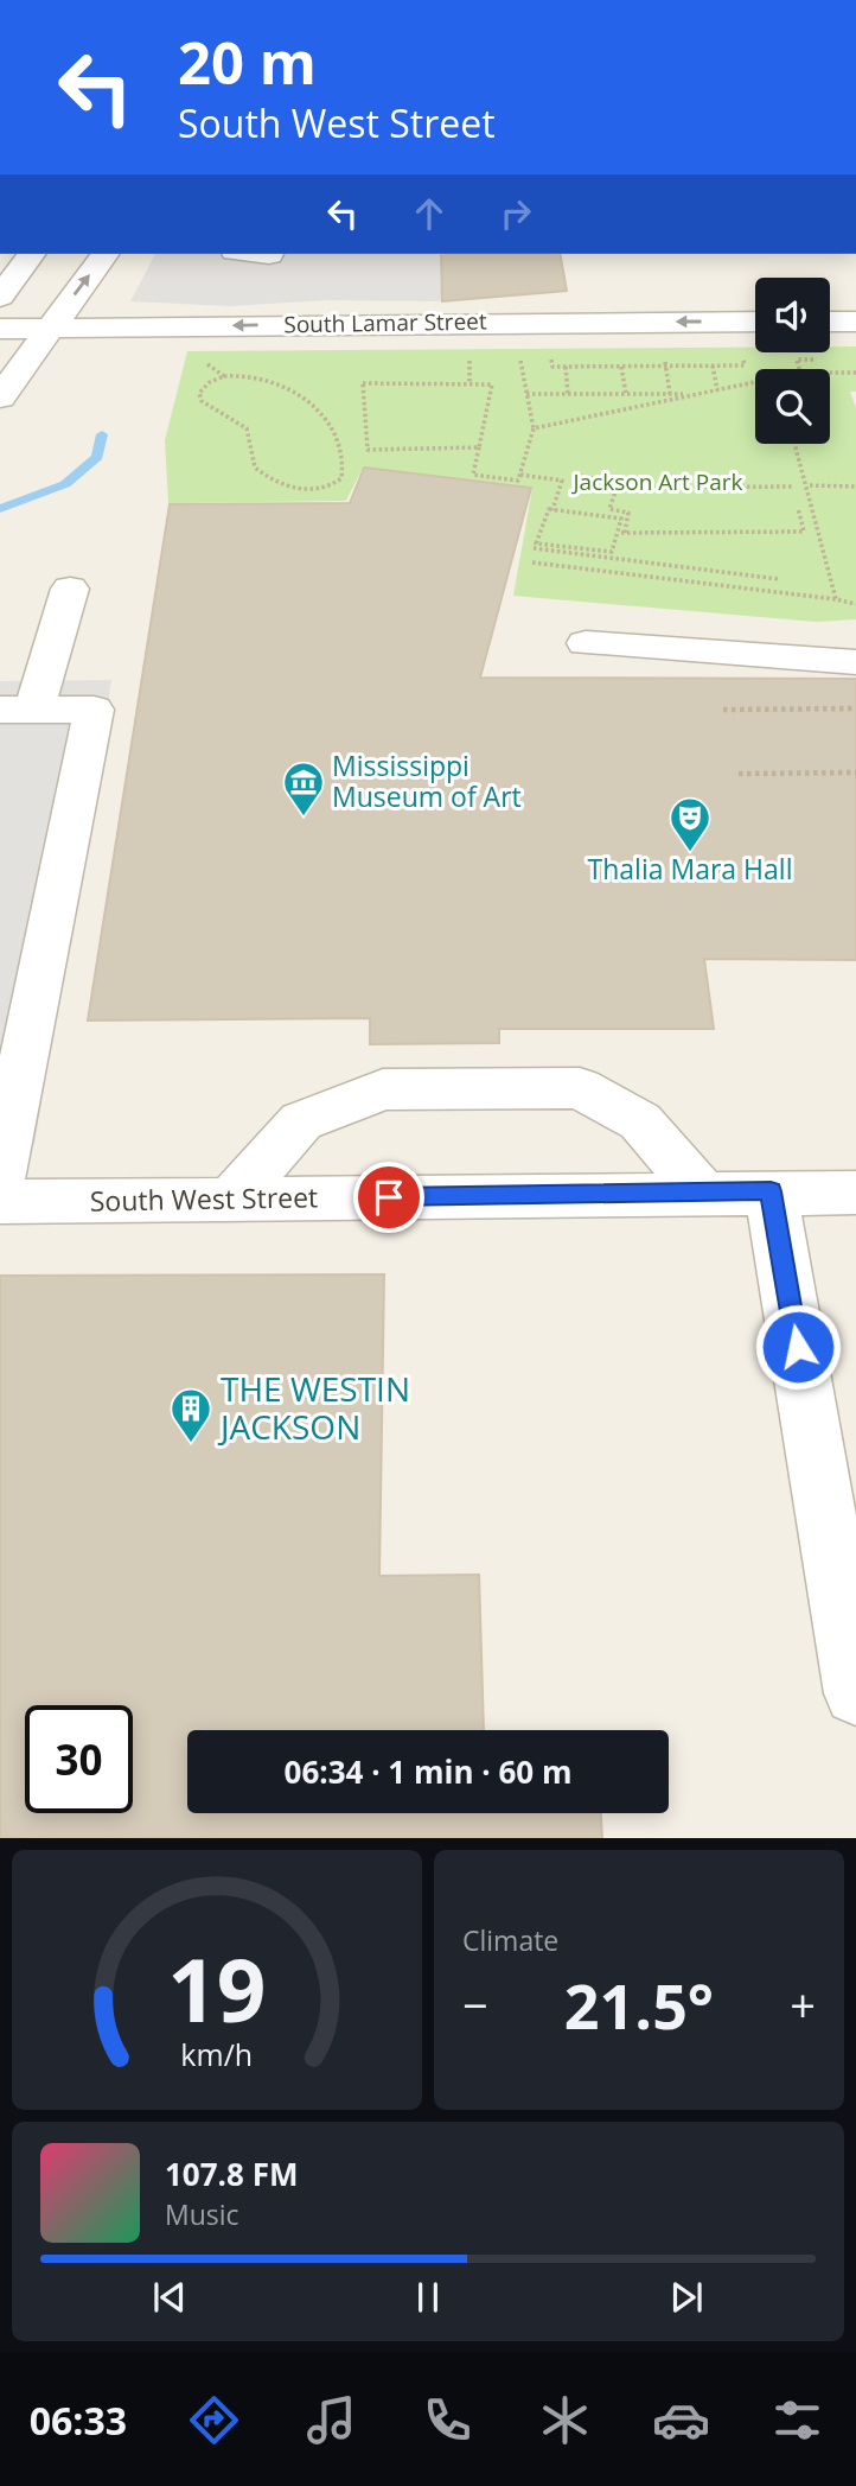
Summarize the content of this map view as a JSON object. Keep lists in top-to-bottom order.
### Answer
{
  "streets": {
    "street": ["South Lamar Street", "South West Street"]
  },
  "one_way": ["South Lamar Street"],
  "parks": ["Jackson Art Park"],
  "places": {
    "museum": ["Mississippi Museum of Art"],
    "theatre": ["Thalia Mara Hall"],
    "building": ["THE WESTIN JACKSON"]
  },
  "page": {
    "turn": ["20 m", "South West Street"],
    "limit": "30",
    "trip": "06:34 · 1 min · 60 m",
    "tile": "Climate",
    "heat": ["−", "21.5°", "+"],
    "song": ["107.8 FM", "Music"],
    "tabs": "06:33",
    "gauge": ["19", "km/h"]
  }
}
